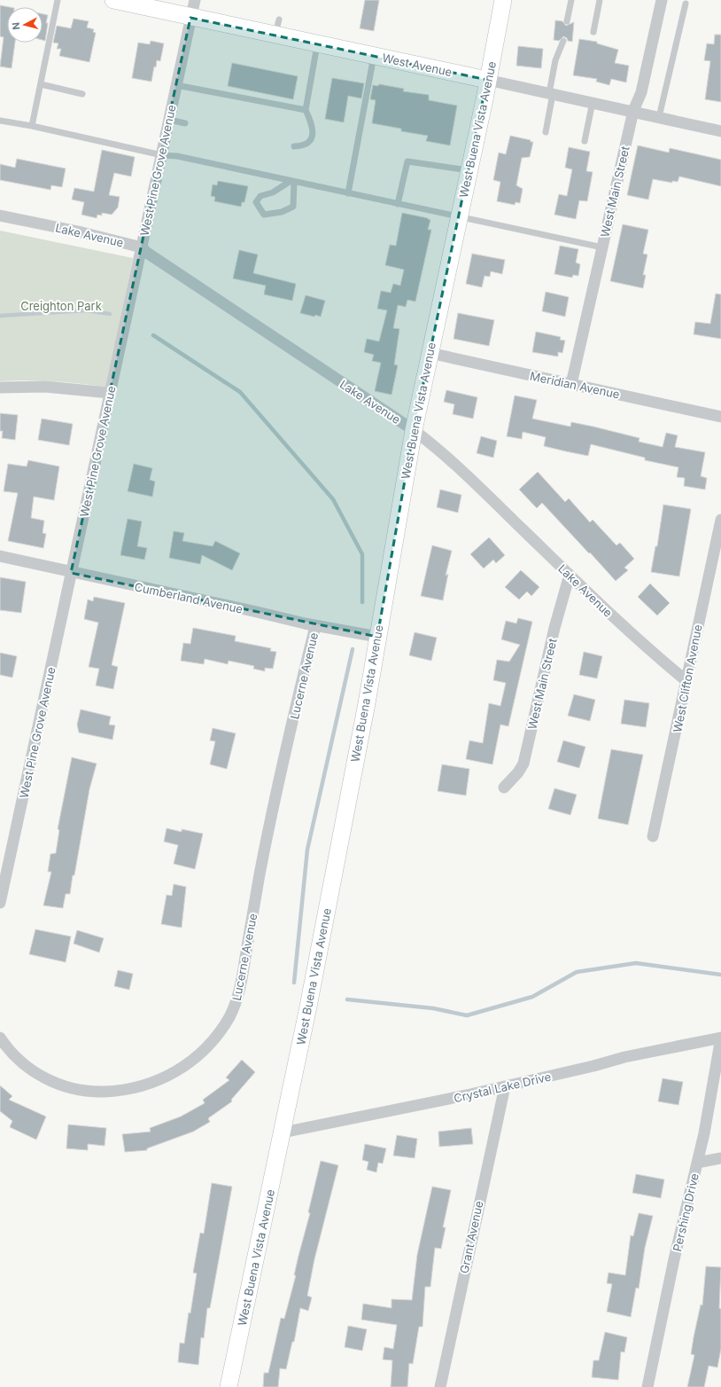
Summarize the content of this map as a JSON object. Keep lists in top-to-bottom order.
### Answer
{
  "streets": {
    "street": [
      "West Avenue",
      "West Buena Vista Avenue",
      "West Pine Grove Avenue",
      "West Main Street",
      "Lake Avenue",
      "Meridian Avenue",
      "Cumberland Avenue",
      "Lucerne Avenue",
      "West Clifton Avenue",
      "Crystal Lake Drive",
      "Pershing Drive",
      "Grant Avenue"
    ]
  },
  "crossings": [
    ["West Avenue", "West Buena Vista Avenue"],
    ["West Avenue", "West Pine Grove Avenue"],
    ["West Avenue", "West Main Street"],
    ["West Buena Vista Avenue", "Lake Avenue"],
    ["West Buena Vista Avenue", "Meridian Avenue"],
    ["West Buena Vista Avenue", "Cumberland Avenue"],
    ["West Buena Vista Avenue", "Crystal Lake Drive"],
    ["West Pine Grove Avenue", "Lake Avenue"],
    ["West Pine Grove Avenue", "Cumberland Avenue"],
    ["West Main Street", "Lake Avenue"],
    ["West Main Street", "Meridian Avenue"],
    ["Lake Avenue", "West Clifton Avenue"],
    ["Cumberland Avenue", "Lucerne Avenue"],
    ["Crystal Lake Drive", "Pershing Drive"],
    ["Crystal Lake Drive", "Grant Avenue"]
  ],
  "parks": ["Creighton Park"],
  "north": "left"
}
